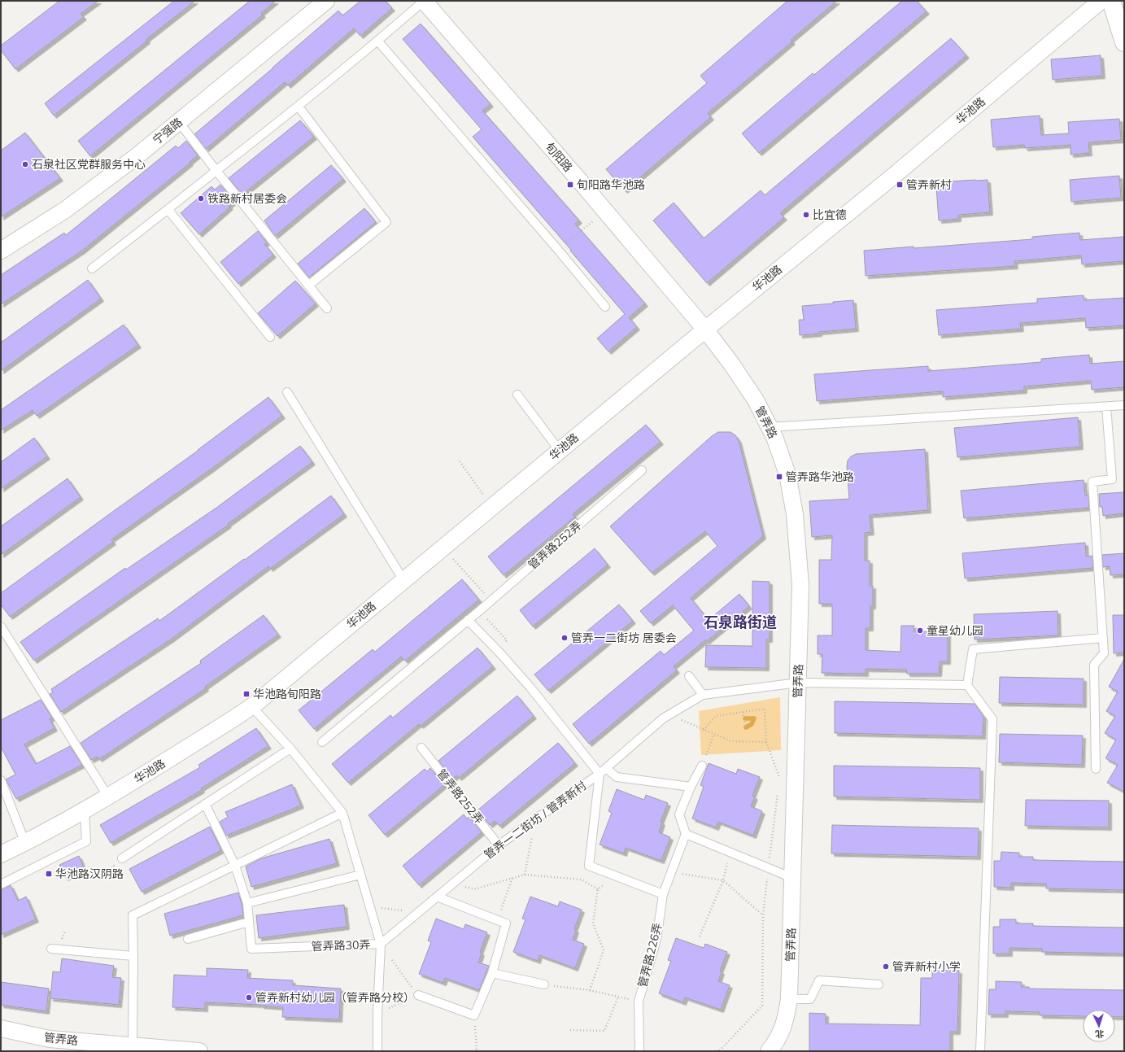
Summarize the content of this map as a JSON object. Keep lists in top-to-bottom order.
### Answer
{
  "streets": {
    "street": [
      "华池路",
      "宁强路",
      "旬阳路",
      "管弄路"
    ],
    "lane": [
      "管弄路252弄",
      "管弄一二街坊 / 管弄新村",
      "管弄路30弄",
      "管弄路226弄"
    ]
  },
  "crossings": [
    ["华池路", "旬阳路"],
    ["华池路", "管弄路"],
    ["华池路", "管弄路30弄"],
    ["旬阳路", "管弄路"],
    ["管弄路", "管弄一二街坊 / 管弄新村"],
    ["管弄路252弄", "管弄一二街坊 / 管弄新村"],
    ["管弄一二街坊 / 管弄新村", "管弄路30弄"]
  ],
  "districts": ["石泉路街道"],
  "places": {
    "other": [
      "石泉社区党群服务中心",
      "铁路新村居委会",
      "比宜德",
      "童星幼儿园",
      "管弄一二街坊 居委会",
      "管弄新村小学",
      "管弄新村幼儿园（管弄路分校）"
    ],
    "transit": [
      "旬阳路华池路",
      "管弄新村",
      "管弄路华池路",
      "华池路旬阳路",
      "华池路汉阴路"
    ]
  },
  "north": "bottom"
}
